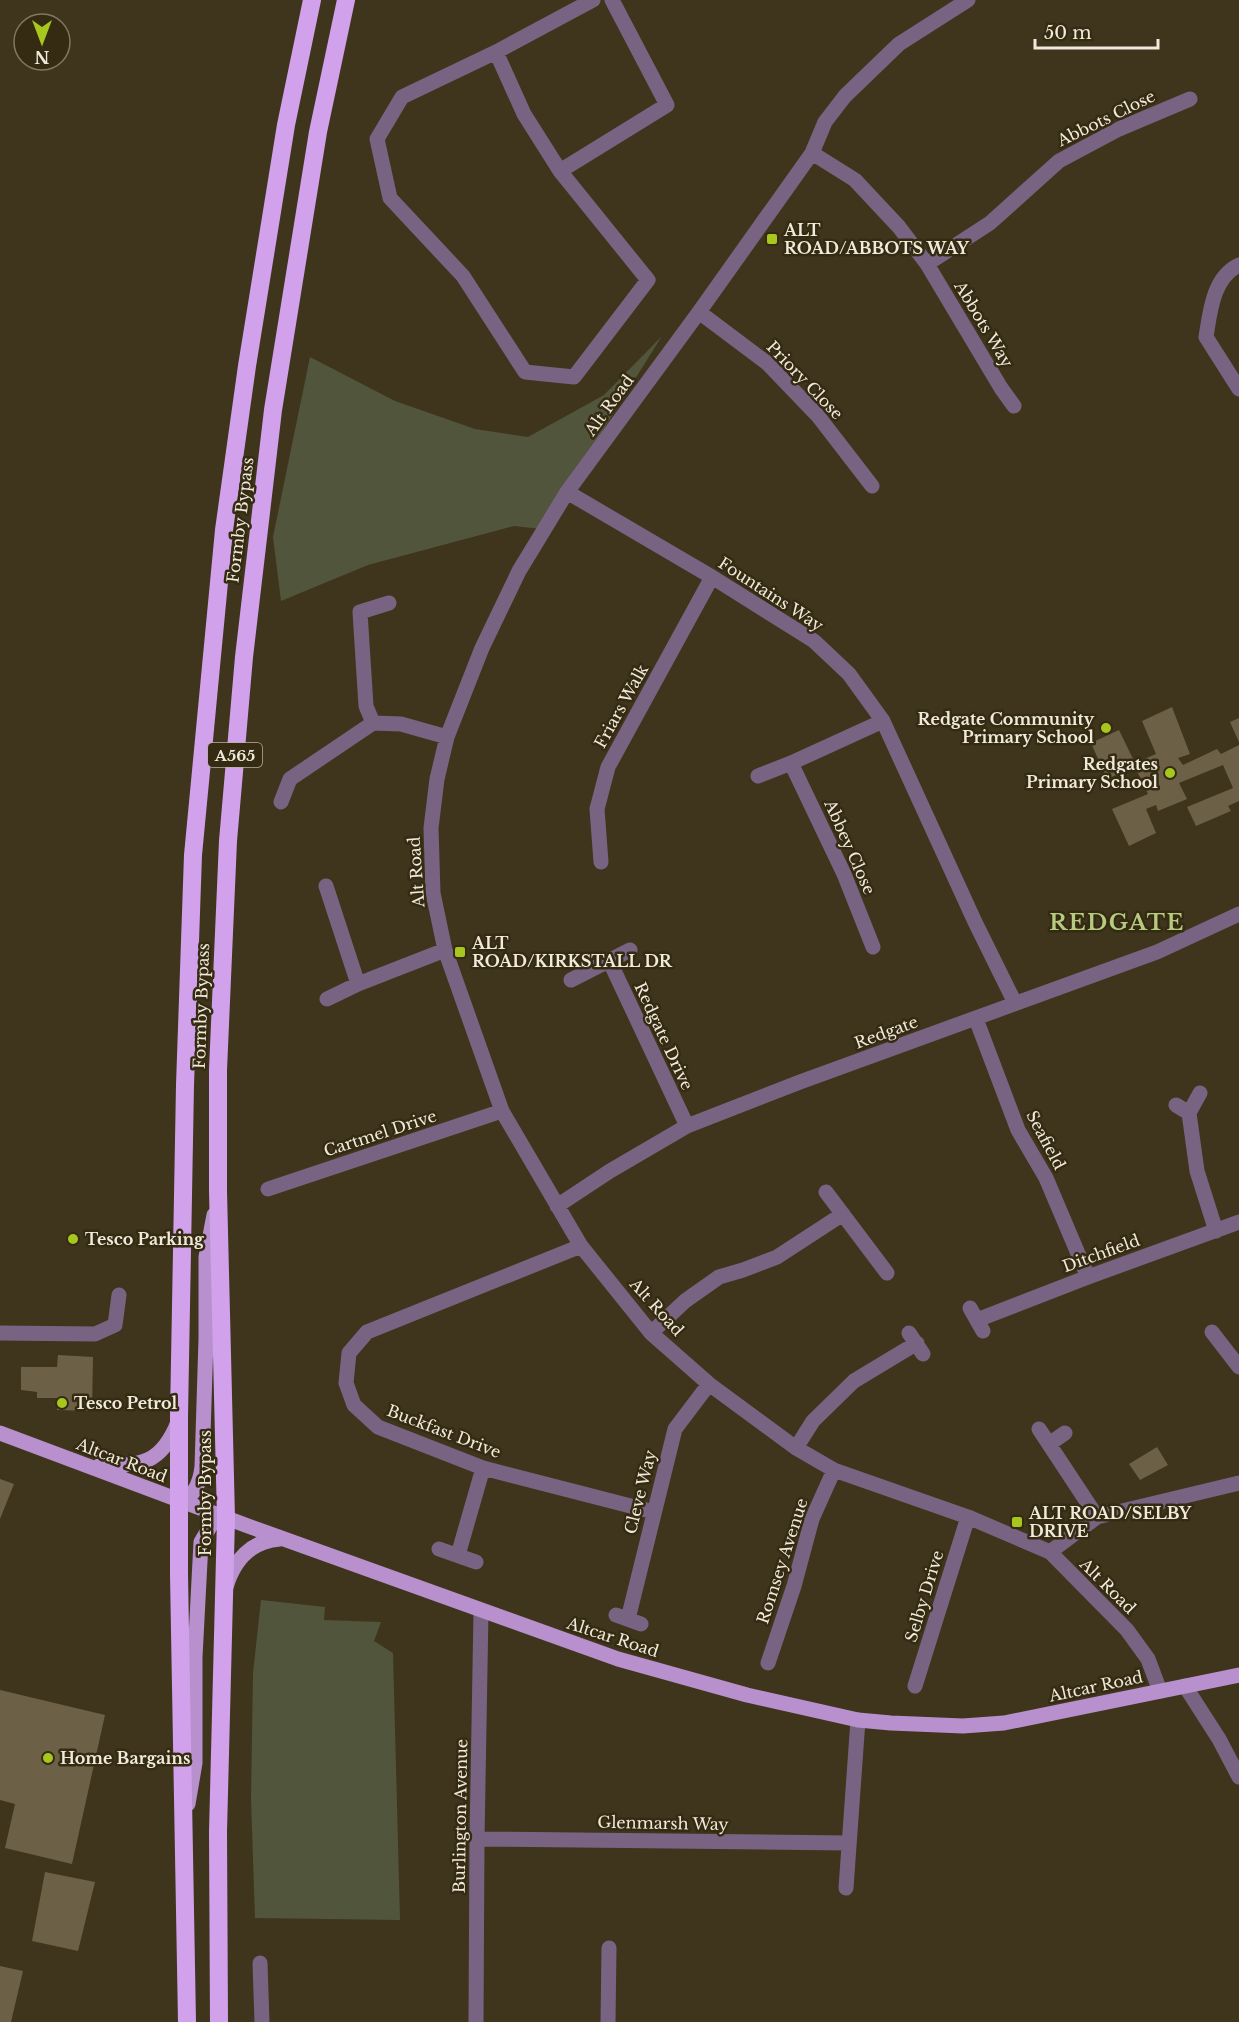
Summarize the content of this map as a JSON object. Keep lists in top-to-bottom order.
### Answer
{
  "streets": {
    "highway": ["Formby Bypass", "A565"],
    "main road": ["Altcar Road"],
    "street": [
      "Abbots Close",
      "Abbots Way",
      "Priory Close",
      "Alt Road",
      "Fountains Way",
      "Friars Walk",
      "Abbey Close",
      "Redgate",
      "Redgate Drive",
      "Cartmel Drive",
      "Seafield",
      "Ditchfield",
      "Buckfast Drive",
      "Cleve Way",
      "Romsey Avenue",
      "Selby Drive",
      "Burlington Avenue",
      "Glenmarsh Way"
    ]
  },
  "crossings": [
    ["Abbots Close", "Abbots Way"],
    ["Abbots Way", "Alt Road"],
    ["Priory Close", "Alt Road"],
    ["Alt Road", "Fountains Way"],
    ["Alt Road", "Redgate"],
    ["Alt Road", "Cartmel Drive"],
    ["Alt Road", "Buckfast Drive"],
    ["Alt Road", "Altcar Road"],
    ["Alt Road", "Cleve Way"],
    ["Alt Road", "Romsey Avenue"],
    ["Alt Road", "Selby Drive"],
    ["Formby Bypass", "Altcar Road"],
    ["Fountains Way", "Friars Walk"],
    ["Fountains Way", "Redgate"],
    ["Redgate", "Redgate Drive"],
    ["Redgate", "Seafield"],
    ["Seafield", "Ditchfield"],
    ["Buckfast Drive", "Cleve Way"],
    ["Altcar Road", "Burlington Avenue"],
    ["Burlington Avenue", "Glenmarsh Way"]
  ],
  "districts": ["REDGATE"],
  "places": {
    "transit": ["ALT ROAD/ABBOTS WAY", "ALT ROAD/KIRKSTALL DR", "ALT ROAD/SELBY DRIVE"],
    "other": [
      "Redgate Community Primary School",
      "Redgates Primary School",
      "Tesco Parking",
      "Tesco Petrol",
      "Home Bargains"
    ]
  },
  "scale_bar": "50 m",
  "north": "bottom"
}
